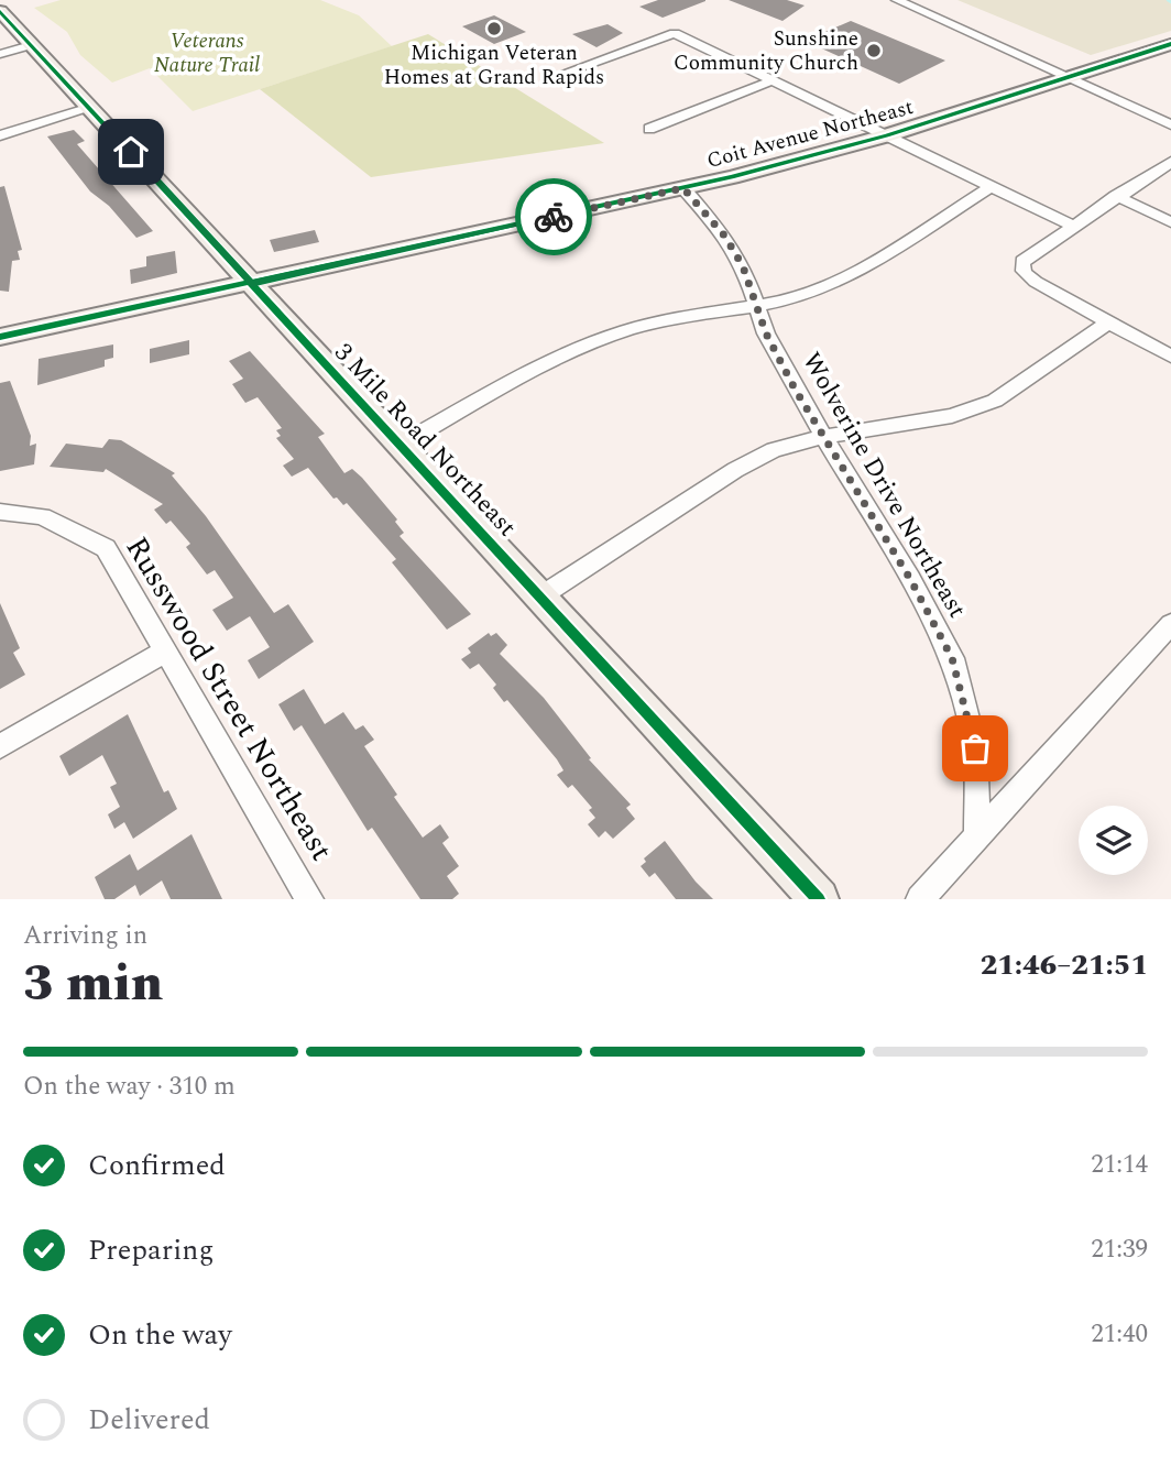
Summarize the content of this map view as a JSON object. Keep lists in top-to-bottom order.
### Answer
{
  "streets": {
    "main road": ["Coit Avenue Northeast", "3 Mile Road Northeast"],
    "street": ["Wolverine Drive Northeast", "Russwood Street Northeast"]
  },
  "crossings": [
    ["Coit Avenue Northeast", "3 Mile Road Northeast"],
    ["Coit Avenue Northeast", "Wolverine Drive Northeast"]
  ],
  "parks": ["Veterans Nature Trail"],
  "places": ["Michigan Veteran Homes at Grand Rapids", "Sunshine Community Church"],
  "page": {
    "heading": ["3 min", "Arriving in", "21:46–21:51"],
    "bar": "On the way · 310 m",
    "list": [
      ["Confirmed", "21:14"],
      ["Preparing", "21:39"],
      ["On the way", "21:40"],
      "Delivered"
    ]
  }
}
